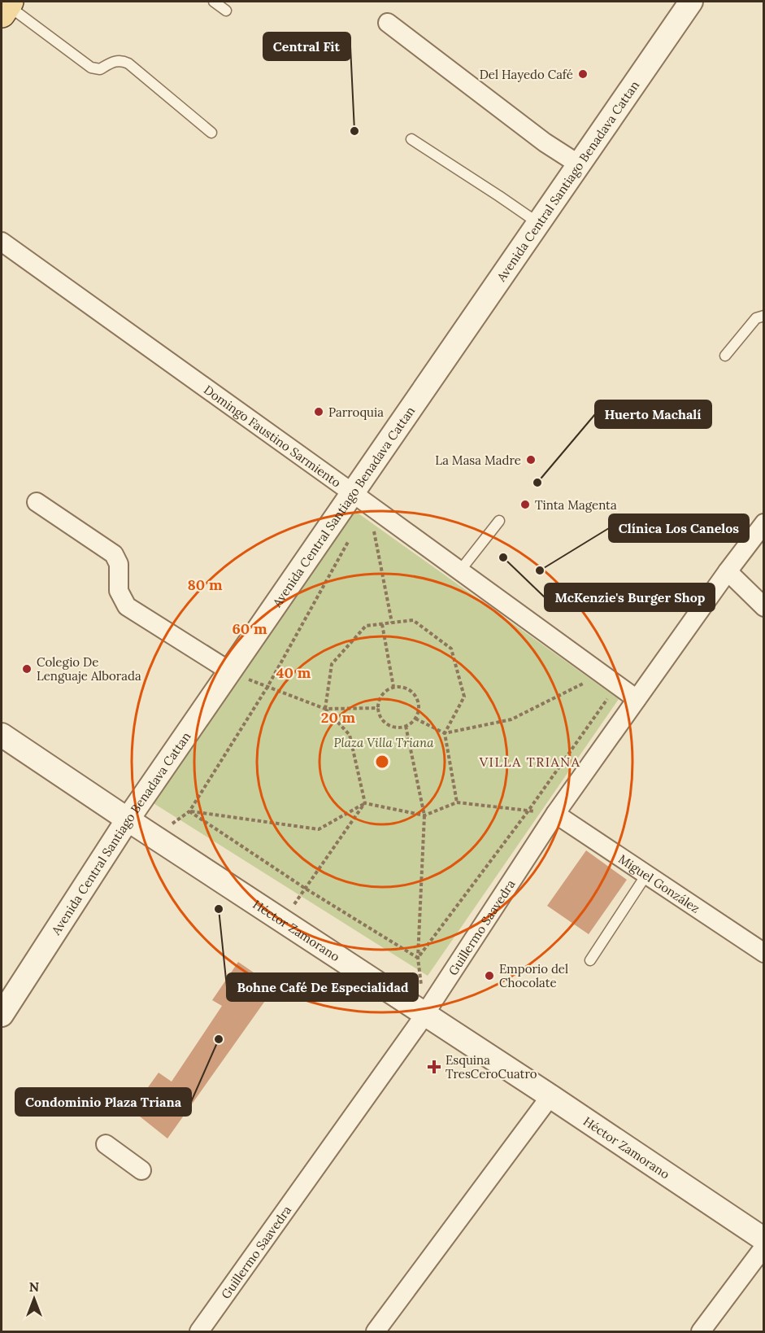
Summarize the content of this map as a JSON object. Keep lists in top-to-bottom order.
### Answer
{
  "streets": {
    "street": [
      "Avenida Central Santiago Benadava Cattan",
      "Domingo Faustino Sarmiento",
      "Miguel González",
      "Guillermo Saavedra",
      "Héctor Zamorano"
    ]
  },
  "crossings": [
    ["Avenida Central Santiago Benadava Cattan", "Domingo Faustino Sarmiento"],
    ["Avenida Central Santiago Benadava Cattan", "Héctor Zamorano"],
    ["Domingo Faustino Sarmiento", "Guillermo Saavedra"],
    ["Miguel González", "Guillermo Saavedra"],
    ["Guillermo Saavedra", "Héctor Zamorano"]
  ],
  "districts": ["VILLA TRIANA"],
  "parks": ["Plaza Villa Triana"],
  "places": {
    "other": [
      "Del Hayedo Café",
      "Central Fit",
      "Parroquia",
      "La Masa Madre",
      "Huerto Machalí",
      "Tinta Magenta",
      "McKenzie's Burger Shop",
      "Clínica Los Canelos",
      "Colegio De Lenguaje Alborada",
      "Bohne Café De Especialidad",
      "Emporio del Chocolate",
      "Condominio Plaza Triana"
    ],
    "health": ["Esquina TresCeroCuatro"]
  },
  "north": "top",
  "rings": [
    "80 m",
    "60 m",
    "40 m",
    "20 m"
  ]
}
